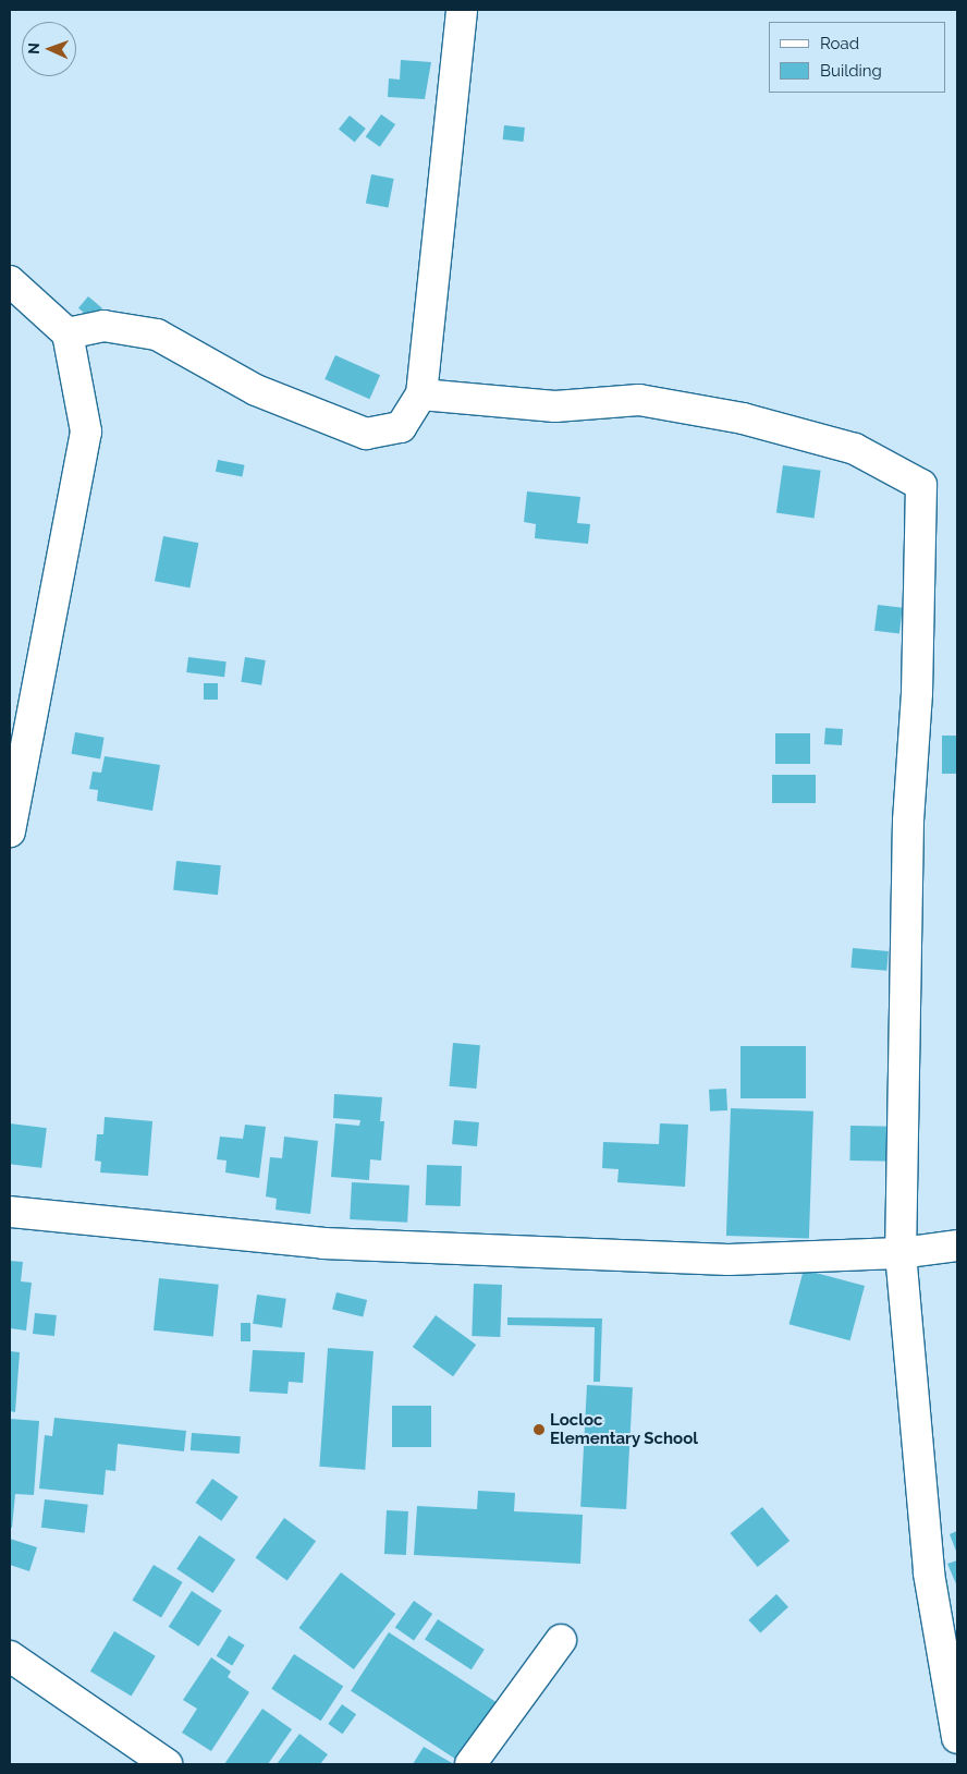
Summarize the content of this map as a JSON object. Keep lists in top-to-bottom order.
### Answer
{
  "places": ["Locloc Elementary School"],
  "legend": ["Road", "Building"],
  "north": "left"
}
